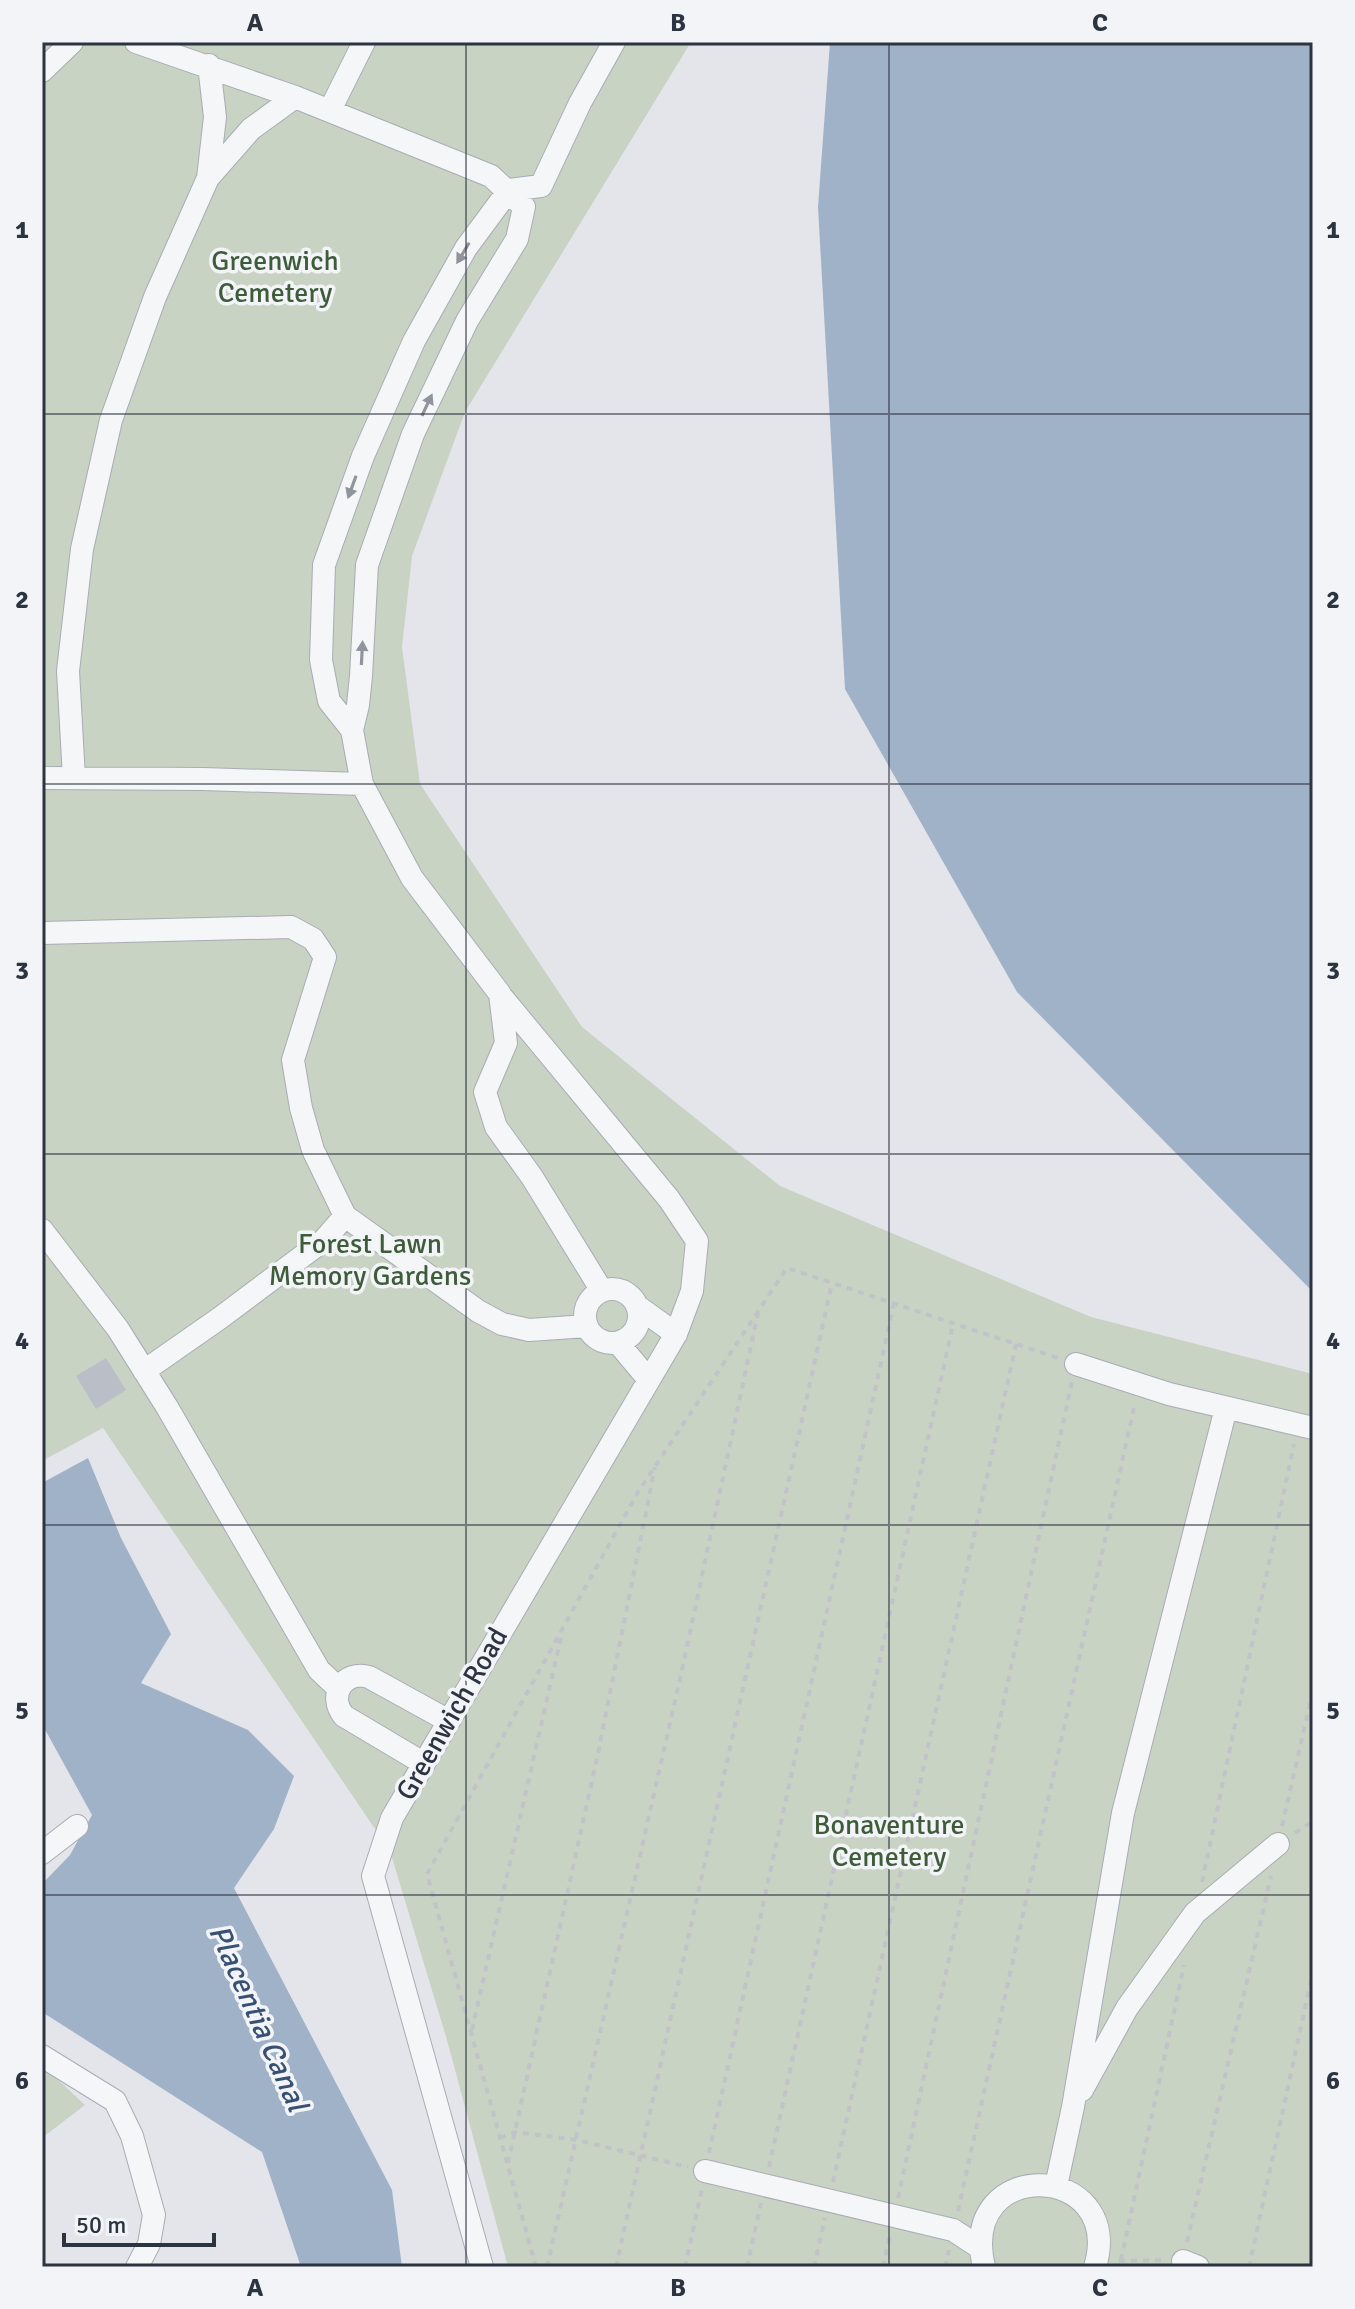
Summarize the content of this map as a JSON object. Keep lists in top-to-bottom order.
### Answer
{
  "streets": {
    "street": ["Greenwich Road"]
  },
  "water": ["Placentia Canal"],
  "parks": ["Greenwich Cemetery", "Forest Lawn Memory Gardens", "Bonaventure Cemetery"],
  "scale_bar": "50 m",
  "grid": {
    "columns": ["A", "B", "C"],
    "rows": [
      "1",
      "2",
      "3",
      "4",
      "5",
      "6"
    ]
  }
}
